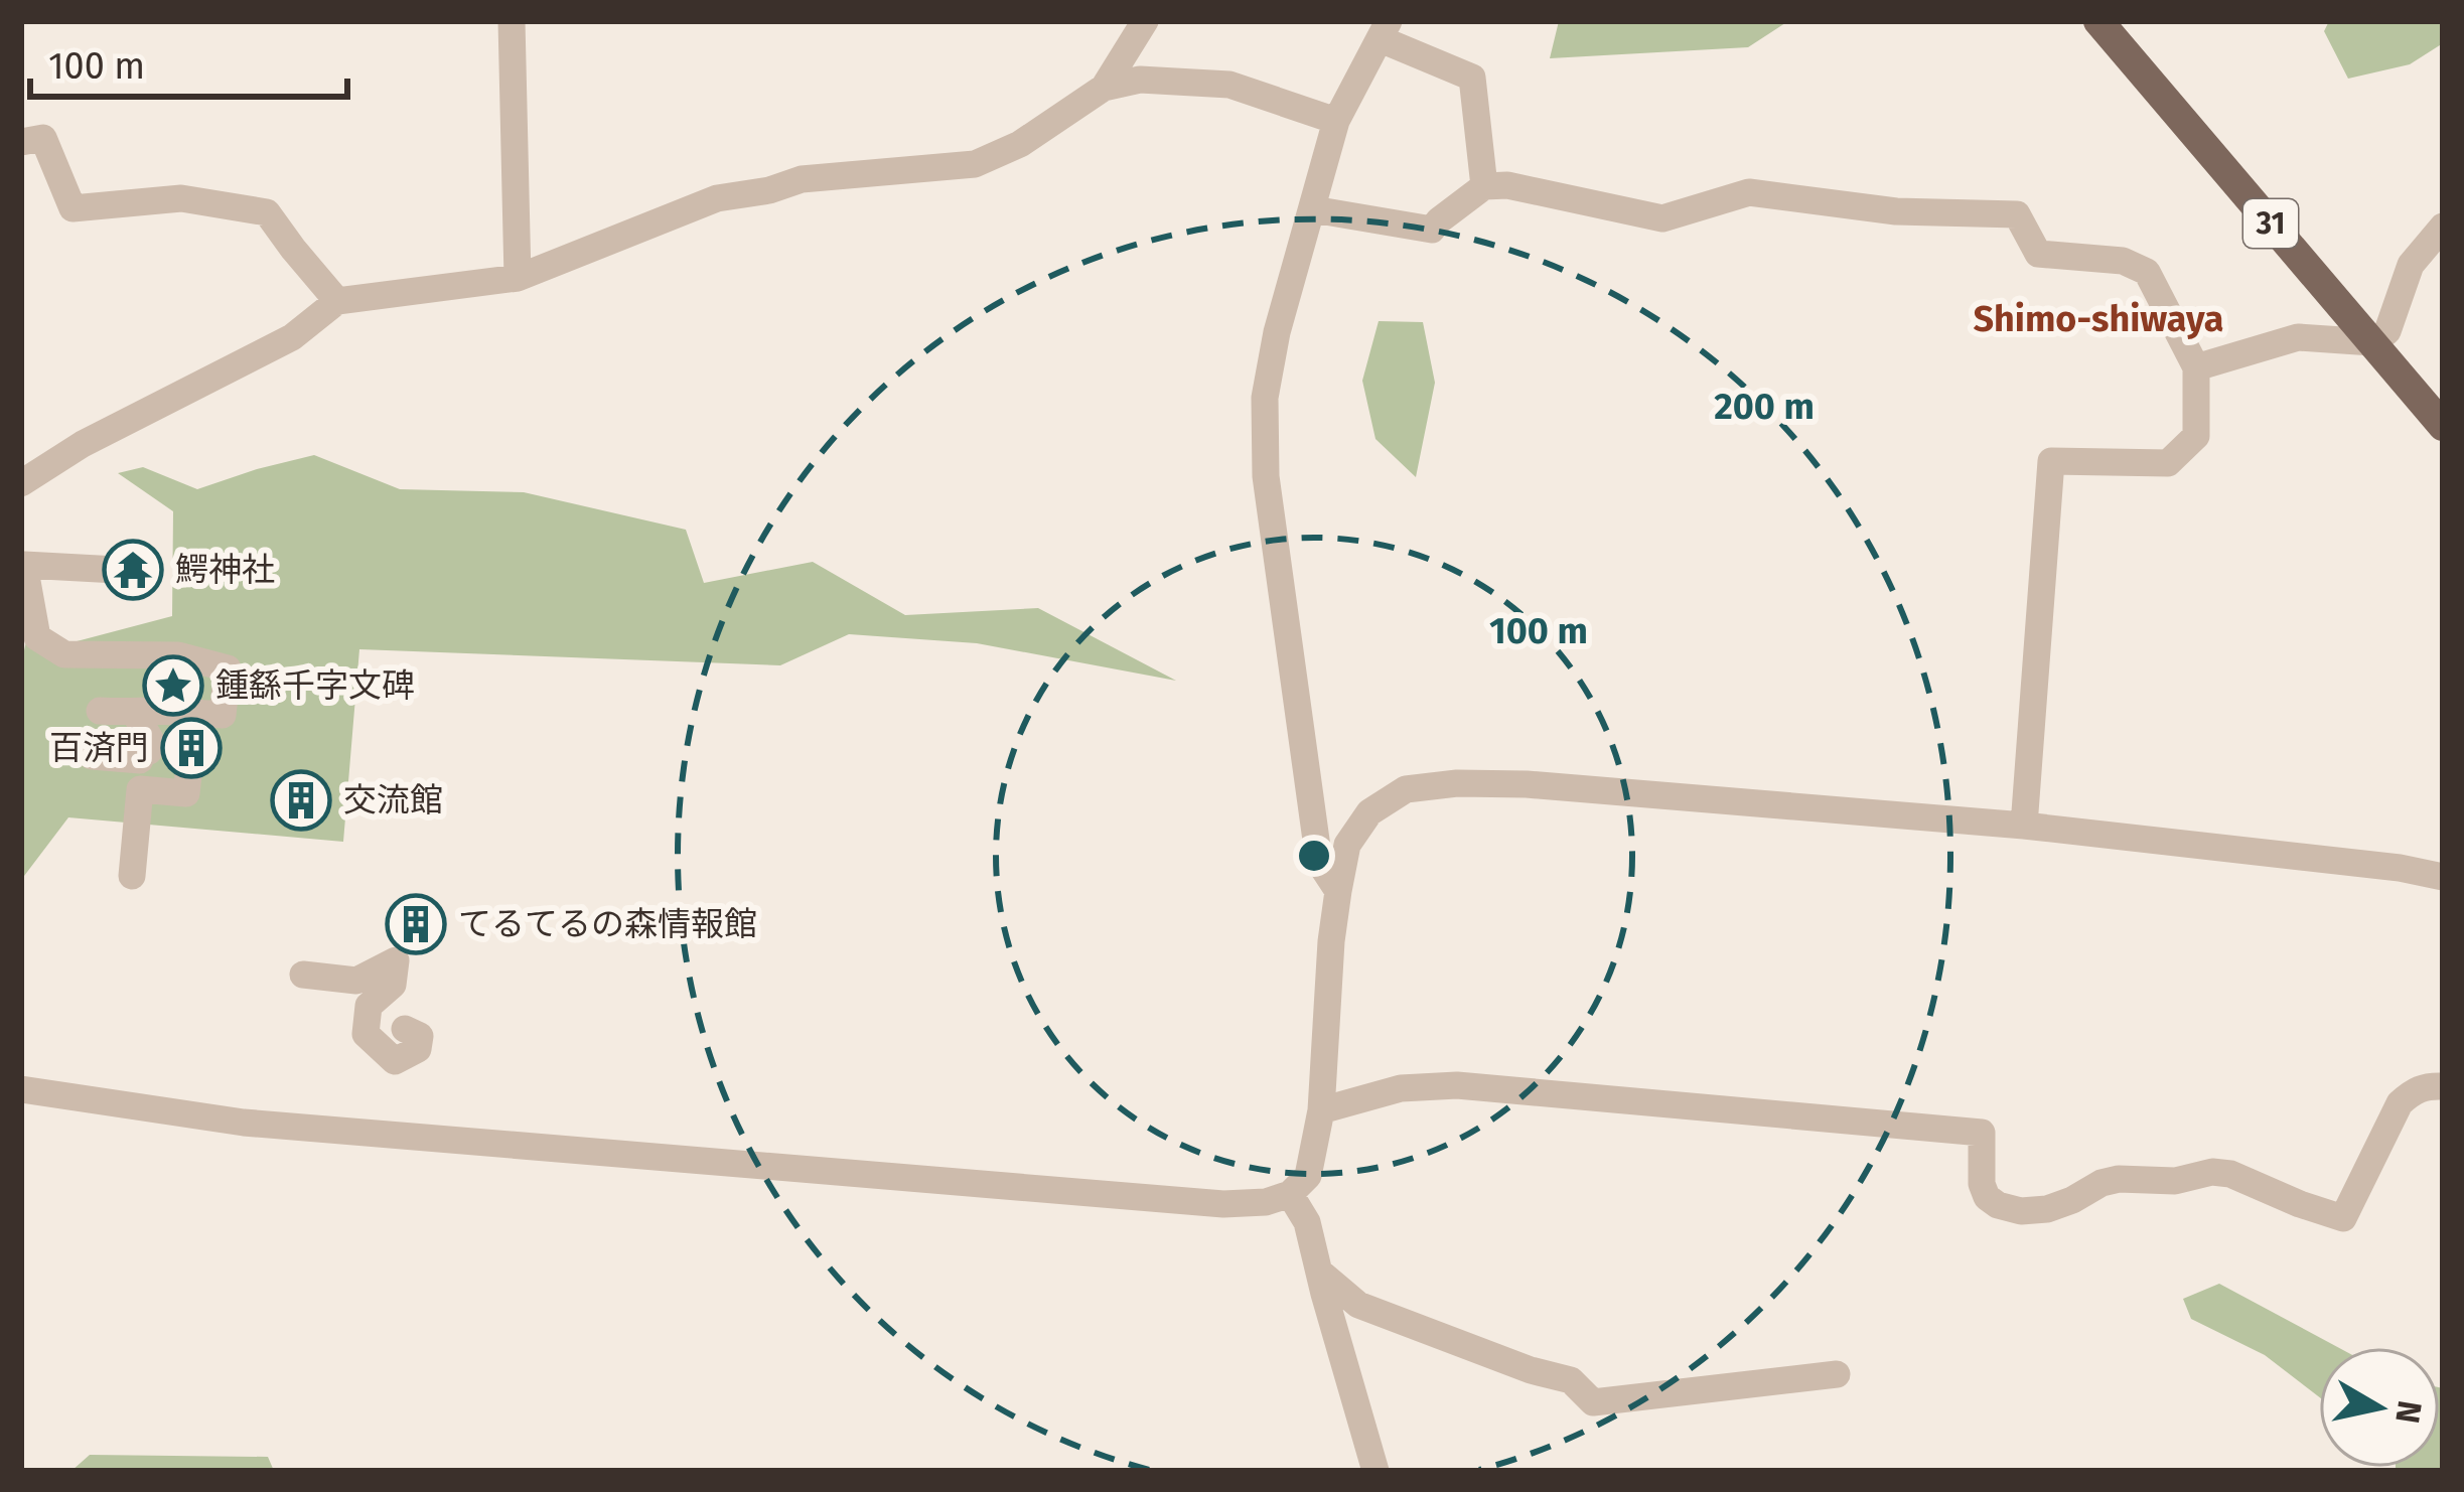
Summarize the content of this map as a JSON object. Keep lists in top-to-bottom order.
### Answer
{
  "streets": {
    "main road": ["31"]
  },
  "districts": ["Shimo-shiwaya"],
  "places": {
    "temple": ["鰐神社"],
    "place": ["鍾繇千字文碑"],
    "building": ["百済門", "交流館", "てるてるの森情報館"]
  },
  "scale_bar": "100 m",
  "north": "right",
  "rings": ["200 m", "100 m"]
}
